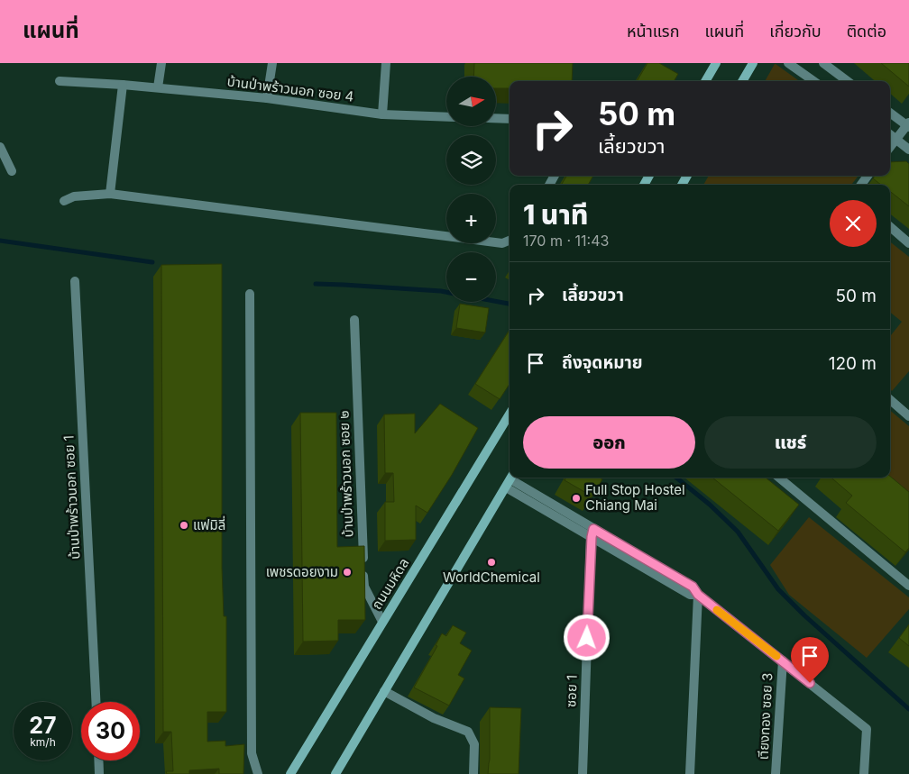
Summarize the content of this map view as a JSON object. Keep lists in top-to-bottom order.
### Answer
{
  "streets": {
    "main road": ["ถนนมหิดล"],
    "street": [
      "บ้านป่าพร้าวนอก ซอย 4",
      "บ้านป่าพร้าวนอก ซอย ๒",
      "บ้านป่าพร้าวนอก ซอย 1",
      "ซอย 1",
      "เาียงทอง ซอย 3"
    ]
  },
  "crossings": [
    ["บ้านป่าพร้าวนอก ซอย ๒", "ถนนมหิดล"]
  ],
  "places": [
    "Full Stop Hostel Chiang Mai",
    "แฟมิลี่",
    "WorldChemical",
    "เพชรดอยงาม"
  ],
  "north": "right",
  "page": {
    "header": "แผนที่",
    "nav": [
      "หน้าแรก",
      "แผนที่",
      "เกี่ยวกับ",
      "ติดต่อ"
    ],
    "map_buttons": ["+", "−"],
    "turn": ["50 m", "เลี้ยวขวา"],
    "heading": ["1 นาที", "170 m · 11:43"],
    "list": [
      {
        "name": "เลี้ยวขวา",
        "value": "50 m"
      },
      {
        "name": "ถึงจุดหมาย",
        "value": "120 m"
      }
    ],
    "buttons": ["ออก", "แชร์"],
    "speed": "27 km/h",
    "limit": "30"
  }
}
